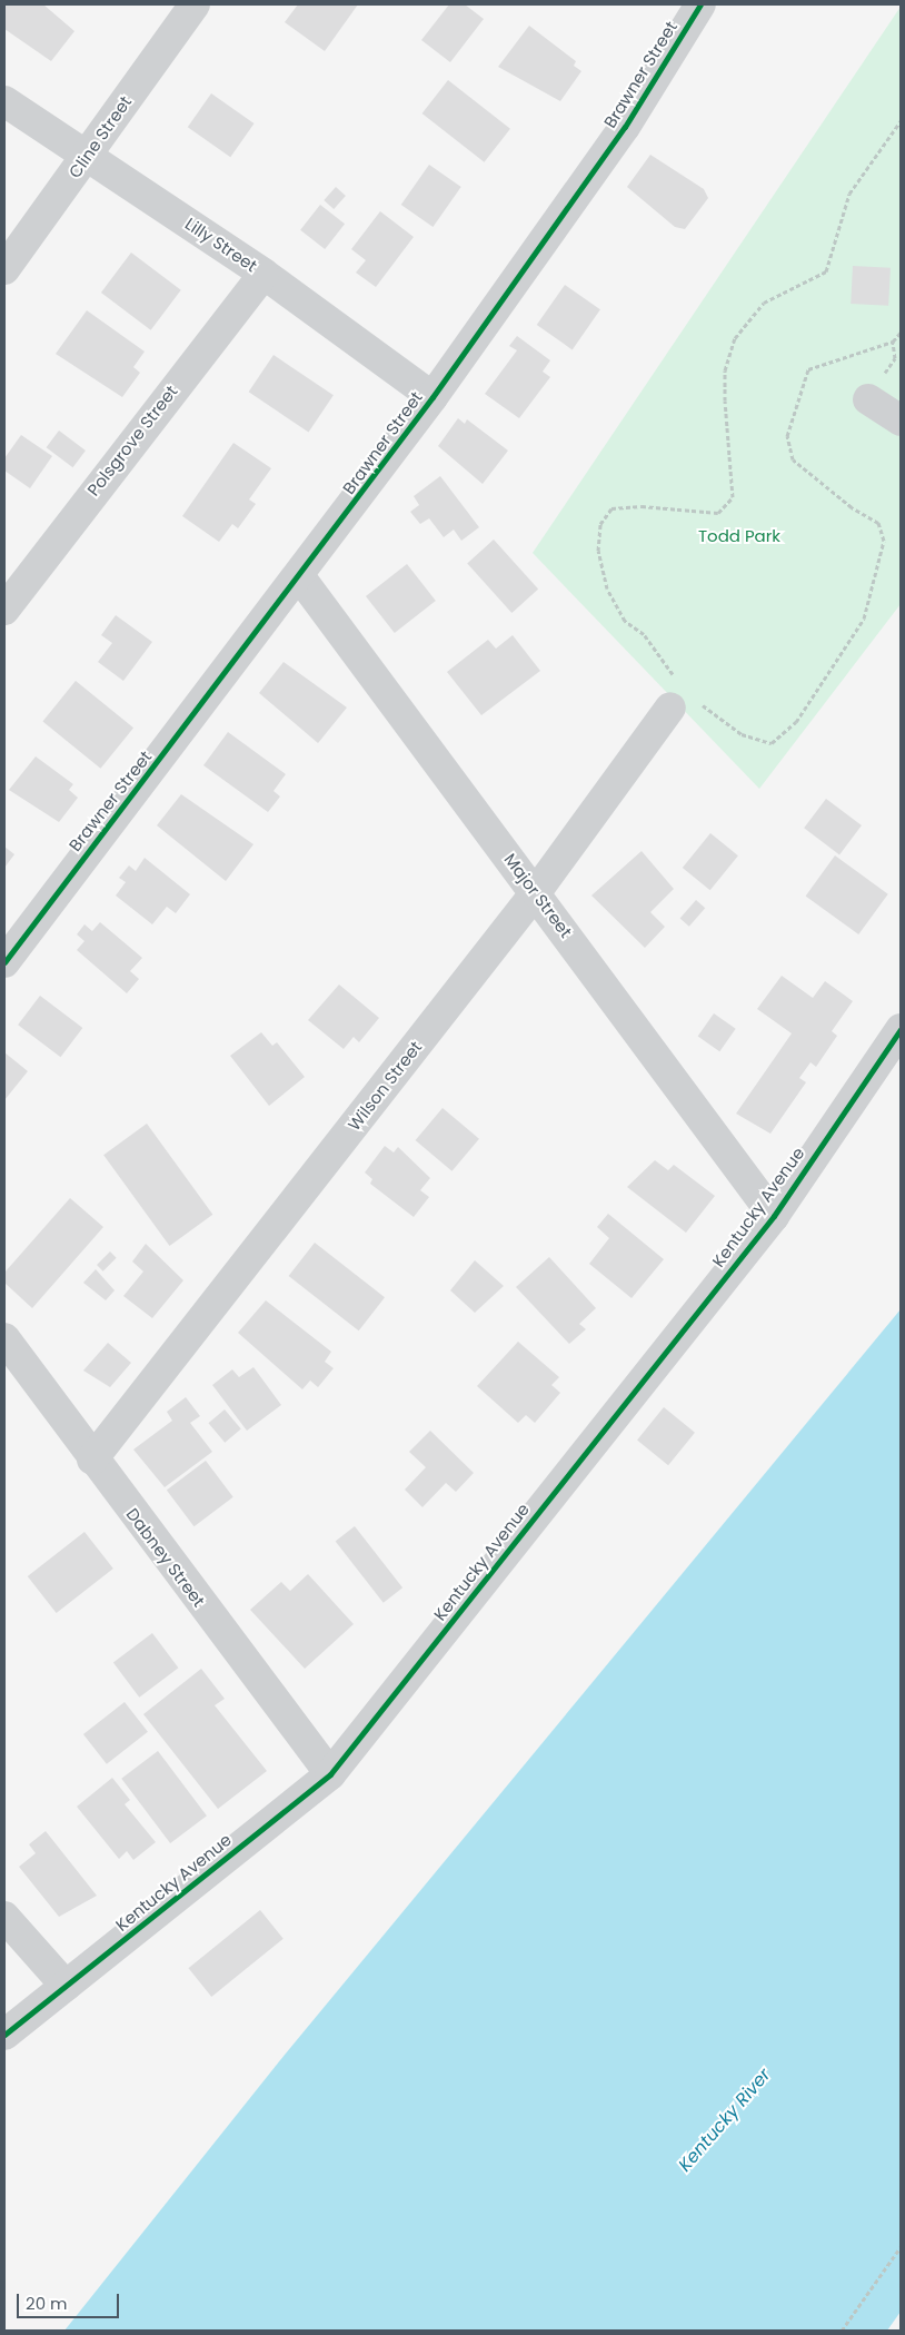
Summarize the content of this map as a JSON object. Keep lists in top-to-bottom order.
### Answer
{
  "streets": {
    "street": [
      "Brawner Street",
      "Cline Street",
      "Lilly Street",
      "Polsgrove Street",
      "Major Street",
      "Wilson Street",
      "Kentucky Avenue",
      "Dabney Street"
    ]
  },
  "crossings": [
    ["Brawner Street", "Lilly Street"],
    ["Brawner Street", "Major Street"],
    ["Cline Street", "Lilly Street"],
    ["Lilly Street", "Polsgrove Street"],
    ["Major Street", "Wilson Street"],
    ["Major Street", "Kentucky Avenue"],
    ["Wilson Street", "Dabney Street"],
    ["Kentucky Avenue", "Dabney Street"]
  ],
  "water": ["Kentucky River"],
  "parks": ["Todd Park"],
  "scale_bar": "20 m"
}
